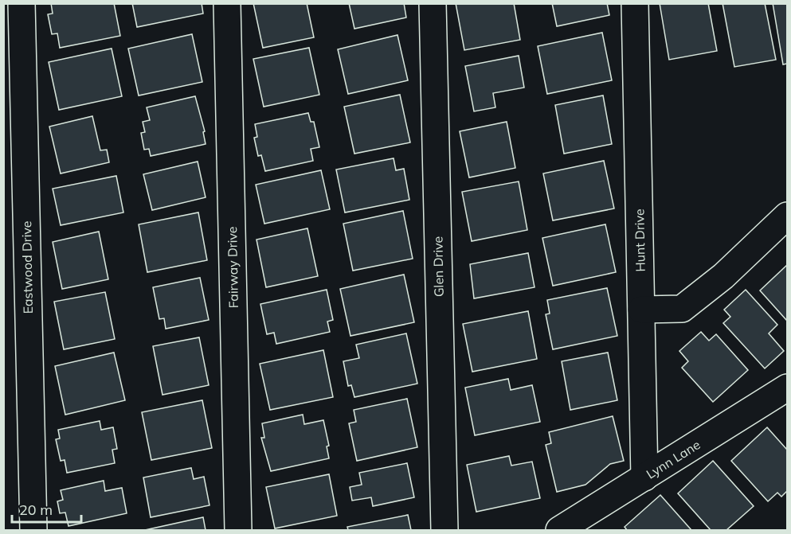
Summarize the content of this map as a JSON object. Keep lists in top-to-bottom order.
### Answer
{
  "streets": {
    "lane": [
      "Hunt Drive",
      "Glen Drive",
      "Eastwood Drive",
      "Fairway Drive",
      "Lynn Lane"
    ]
  },
  "crossings": [
    ["Hunt Drive", "Lynn Lane"]
  ],
  "scale_bar": "20 m"
}
